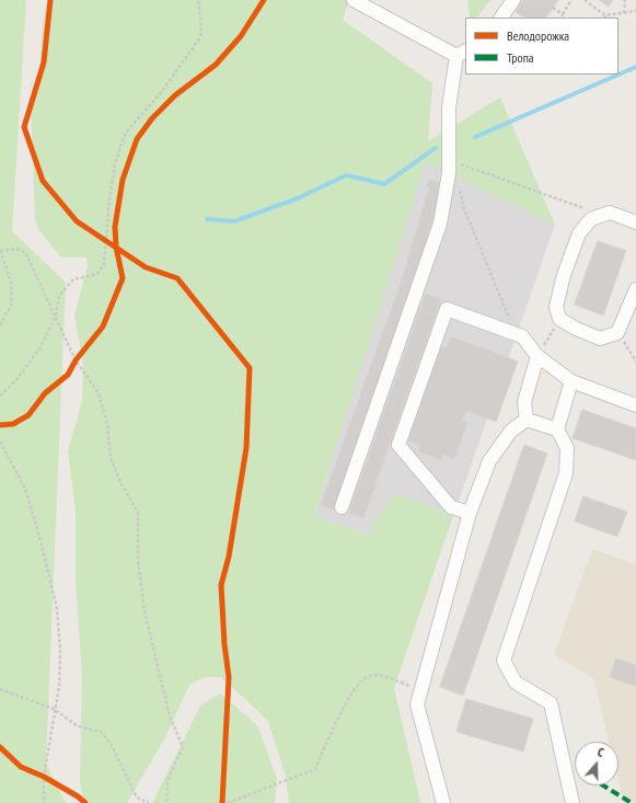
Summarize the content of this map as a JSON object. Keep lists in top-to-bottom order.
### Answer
{
  "legend": ["Велодорожка", "Тропа"],
  "north": "top"
}
